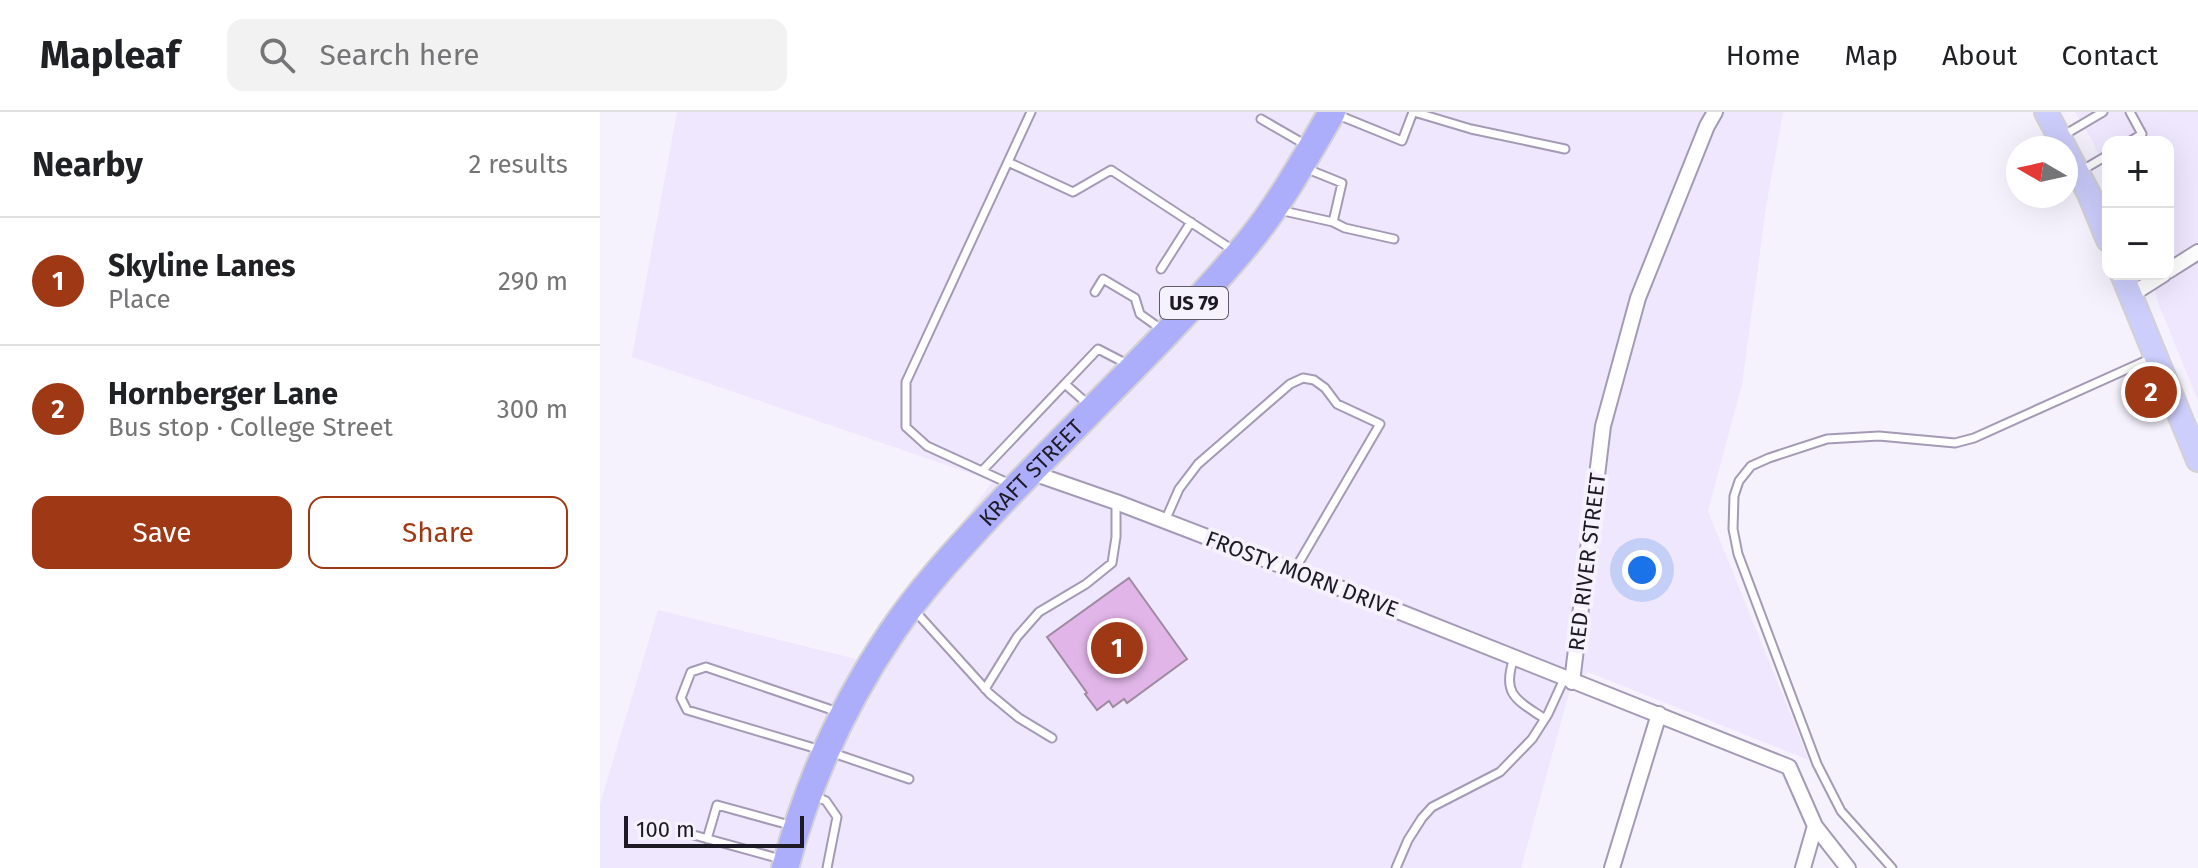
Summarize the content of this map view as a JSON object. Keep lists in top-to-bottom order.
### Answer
{
  "streets": {
    "highway": ["US 79", "KRAFT STREET"],
    "street": ["RED RIVER STREET", "FROSTY MORN DRIVE"]
  },
  "crossings": [
    ["KRAFT STREET", "FROSTY MORN DRIVE"],
    ["RED RIVER STREET", "FROSTY MORN DRIVE"]
  ],
  "scale_bar": "100 m",
  "north": "left",
  "page": {
    "header": "Mapleaf",
    "search": "Search here",
    "nav": [
      "Home",
      "Map",
      "About",
      "Contact"
    ],
    "heading": ["Nearby", "2 results"],
    "map_buttons": ["+", "−"],
    "list": [
      {
        "mark": "1",
        "name": "Skyline Lanes",
        "note": "Place",
        "value": "290 m"
      },
      {
        "mark": "2",
        "name": "Hornberger Lane",
        "note": "Bus stop · College Street",
        "value": "300 m"
      }
    ],
    "pins": ["2", "1"],
    "buttons": ["Save", "Share"],
    "scale": "100 m"
  }
}
